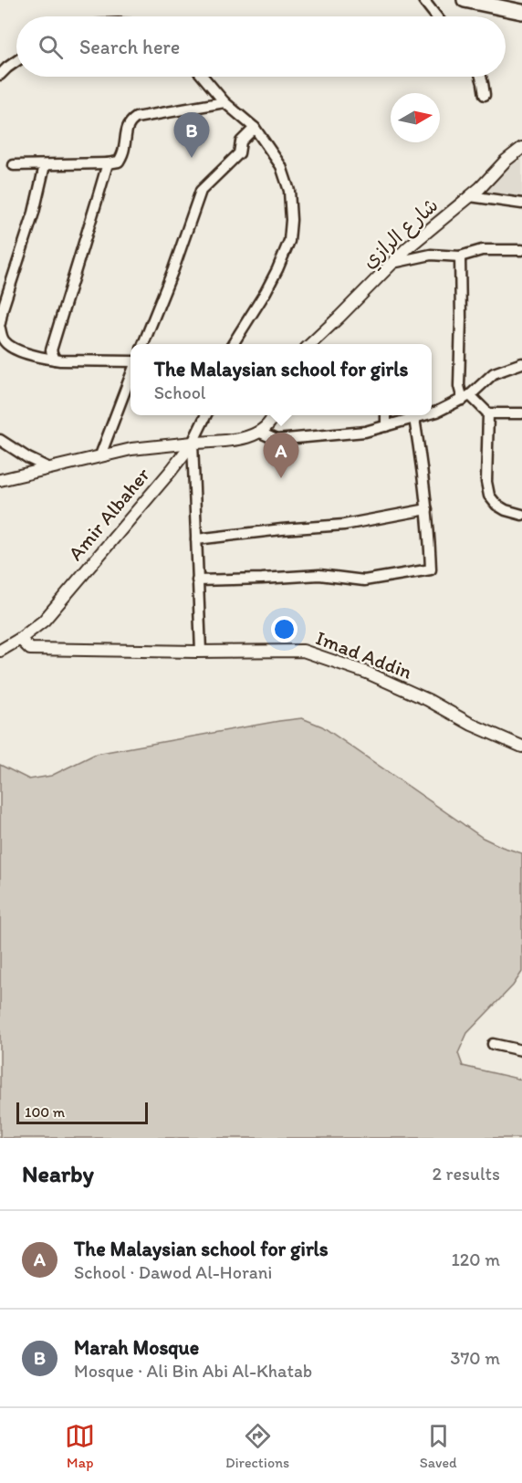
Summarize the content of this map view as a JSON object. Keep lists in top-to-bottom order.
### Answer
{
  "streets": {
    "street": ["شارع الرازي", "Amir Albaher", "Imad Addin"]
  },
  "crossings": [
    ["Amir Albaher", "Imad Addin"]
  ],
  "scale_bar": "100 m",
  "north": "right",
  "page": {
    "search": "Search here",
    "pins": ["B", "A"],
    "popup": ["The Malaysian school for girls", "School"],
    "scale": "100 m",
    "heading": ["Nearby", "2 results"],
    "list": [
      {
        "mark": "A",
        "name": "The Malaysian school for girls",
        "note": "School · Dawod Al-Horani",
        "value": "120 m"
      },
      {
        "mark": "B",
        "name": "Marah Mosque",
        "note": "Mosque · Ali Bin Abi Al-Khatab",
        "value": "370 m"
      }
    ],
    "nav": ["Map", "Directions", "Saved"]
  }
}
